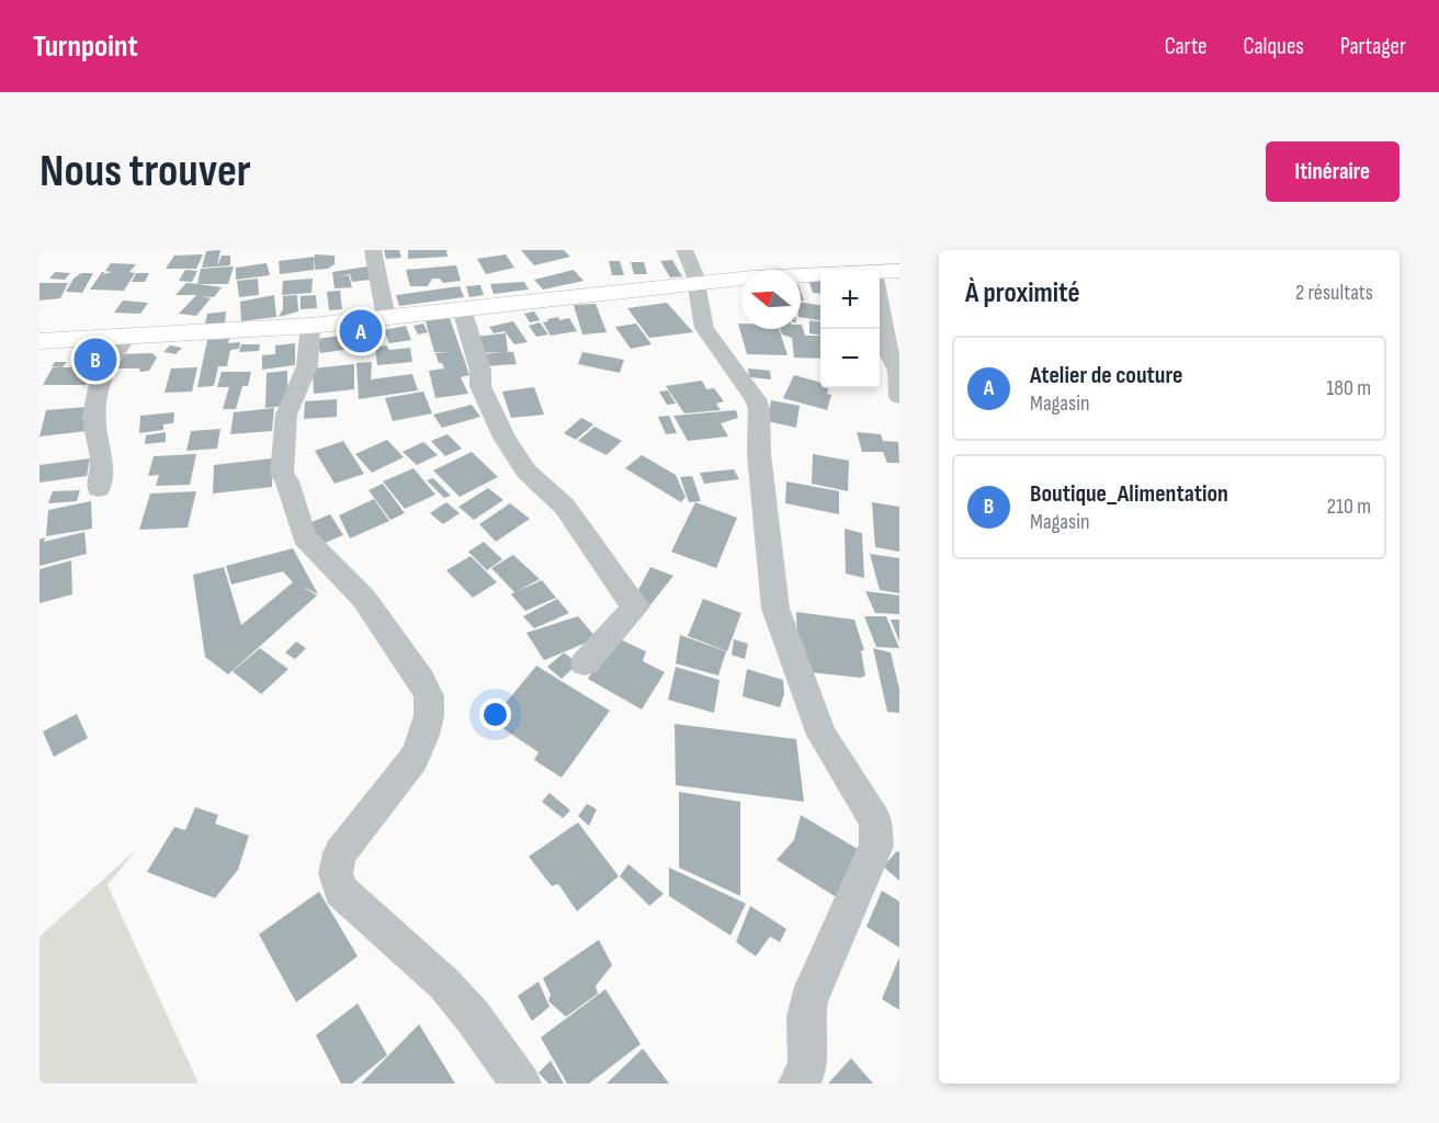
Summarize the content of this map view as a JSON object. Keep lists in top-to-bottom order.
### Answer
{
  "north": "left",
  "page": {
    "header": "Turnpoint",
    "nav": ["Carte", "Calques", "Partager"],
    "buttons": "Itinéraire",
    "title": "Nous trouver",
    "heading": ["À proximité", "2 résultats"],
    "map_buttons": ["+", "−"],
    "pins": ["A", "B"],
    "list": [
      {
        "mark": "A",
        "name": "Atelier de couture",
        "note": "Magasin",
        "value": "180 m"
      },
      {
        "mark": "B",
        "name": "Boutique_Alimentation",
        "note": "Magasin",
        "value": "210 m"
      }
    ]
  }
}
